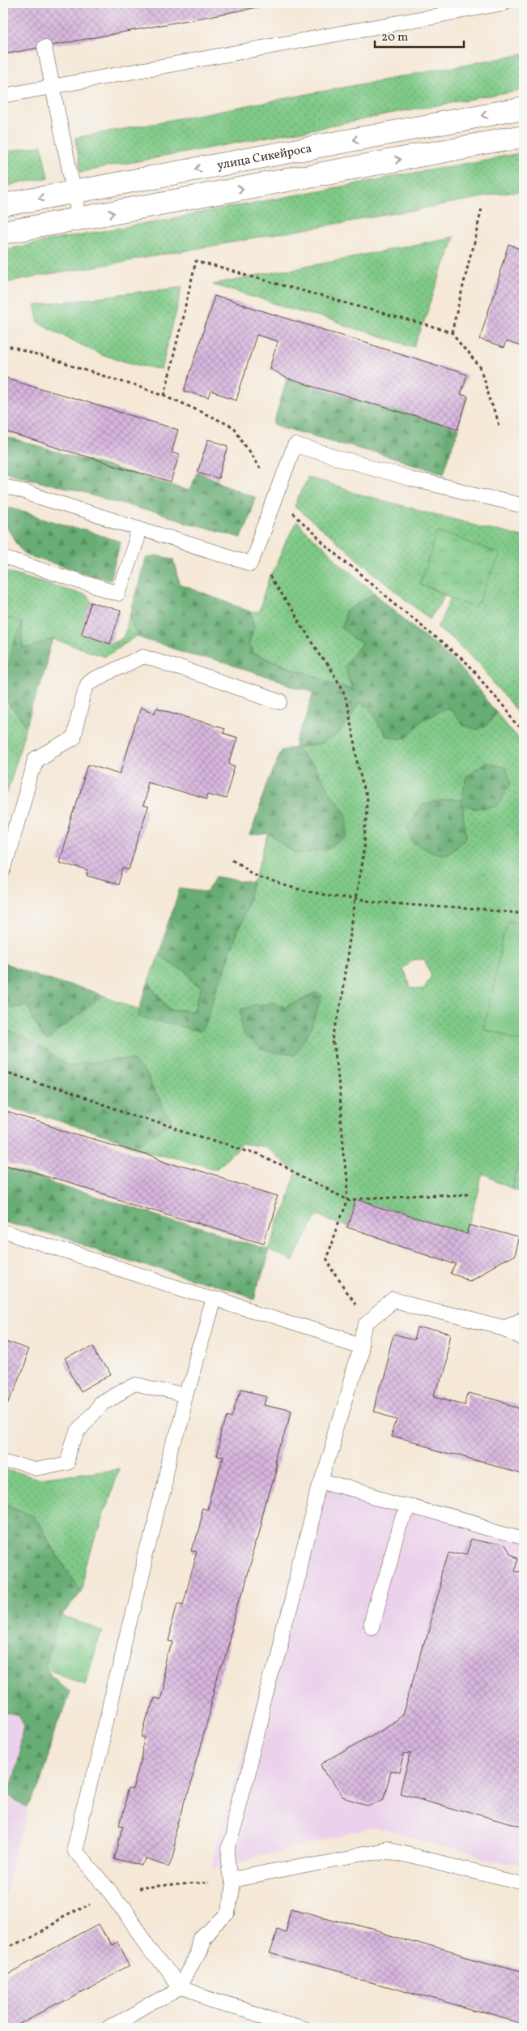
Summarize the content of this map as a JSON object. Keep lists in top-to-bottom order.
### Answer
{
  "streets": {
    "street": ["улица Сикейроса"]
  },
  "scale_bar": "20 m"
}
